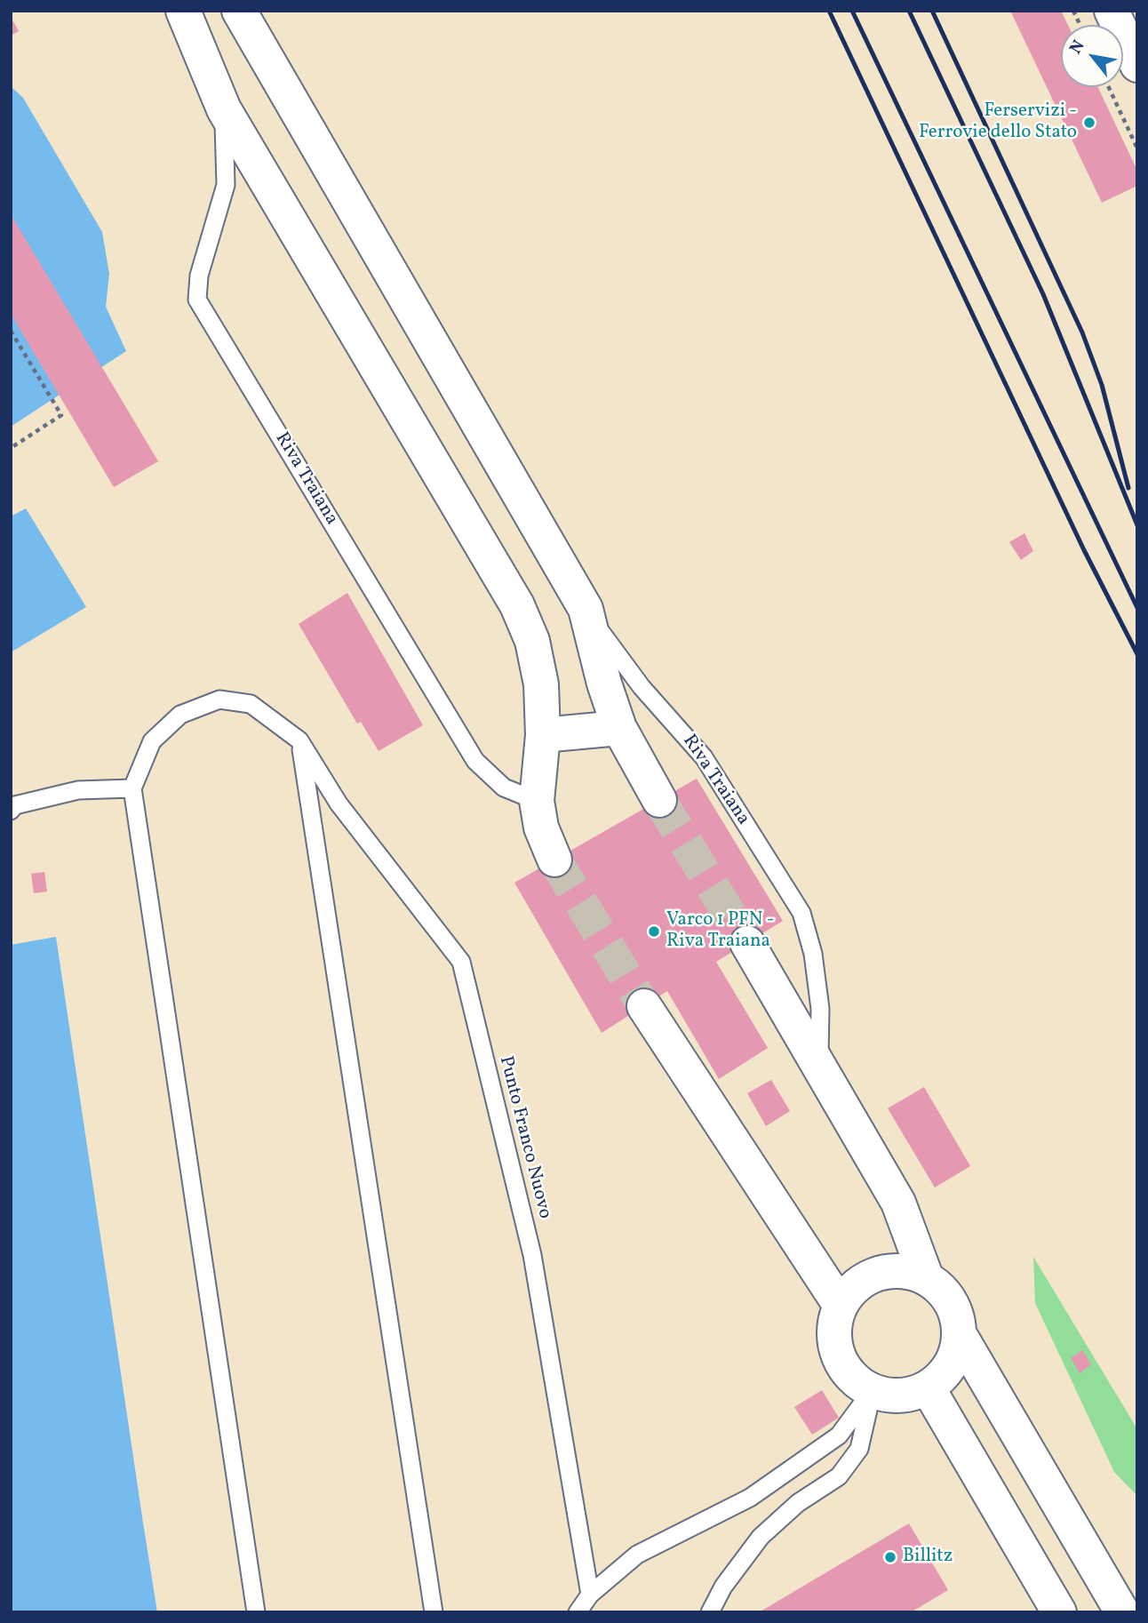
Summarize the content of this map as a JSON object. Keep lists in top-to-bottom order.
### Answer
{
  "streets": {
    "street": ["Riva Traiana"],
    "lane": ["Punto Franco Nuovo"]
  },
  "places": ["Ferservizi - Ferrovie dello Stato", "Varco 1 PFN - Riva Traiana", "Billitz"],
  "north": "top left"
}
